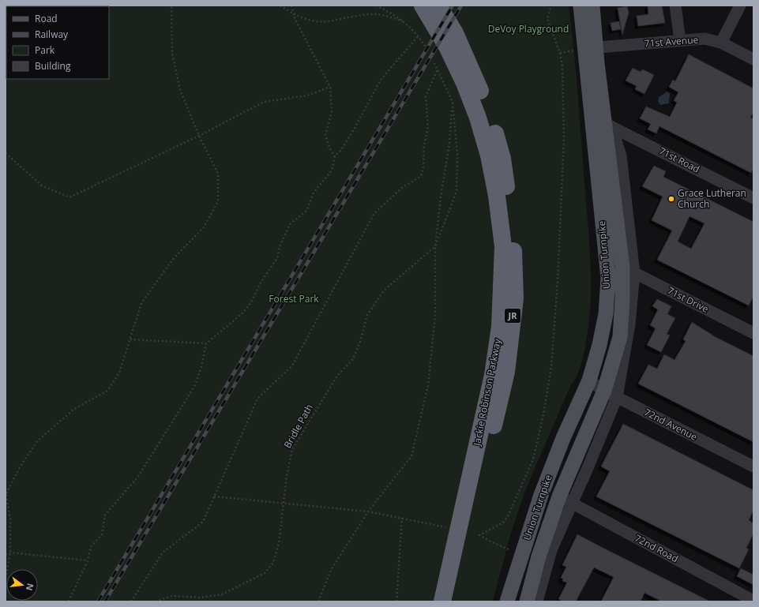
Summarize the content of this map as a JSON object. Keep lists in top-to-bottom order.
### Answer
{
  "streets": {
    "highway": ["JR", "Jackie Robinson Parkway"],
    "main road": ["Union Turnpike"],
    "street": [
      "71st Avenue",
      "71st Road",
      "71st Drive",
      "72nd Avenue",
      "72nd Road"
    ],
    "path": ["Bridle Path"]
  },
  "crossings": [
    ["71st Avenue", "Union Turnpike"],
    ["71st Road", "Union Turnpike"],
    ["Union Turnpike", "71st Drive"],
    ["Union Turnpike", "72nd Avenue"],
    ["Union Turnpike", "72nd Road"]
  ],
  "parks": ["DeVoy Playground", "Forest Park"],
  "places": ["Grace Lutheran Church"],
  "legend": [
    "Road",
    "Railway",
    "Park",
    "Building"
  ],
  "north": "right"
}
